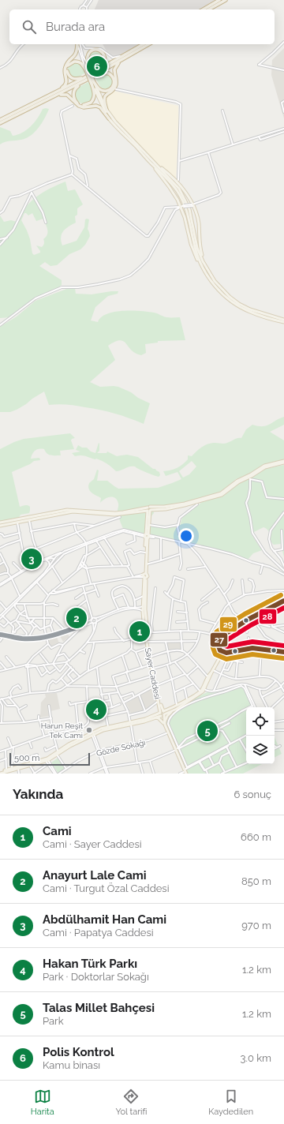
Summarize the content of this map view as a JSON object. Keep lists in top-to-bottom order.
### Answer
{
  "streets": {
    "main road": ["Sayer Caddesi"],
    "street": ["Gözde Sokağı"]
  },
  "places": ["Harun Reşit Tek Cami"],
  "lines": ["transit line 29", "transit line 27", "transit line 28"],
  "scale_bar": "500 m",
  "page": {
    "search": "Burada ara",
    "pins": [
      "6",
      "3",
      "2",
      "1",
      "4",
      "5"
    ],
    "scale": "500 m",
    "heading": ["Yakında", "6 sonuç"],
    "list": [
      {
        "mark": "1",
        "name": "Cami",
        "note": "Cami · Sayer Caddesi",
        "value": "660 m"
      },
      {
        "mark": "2",
        "name": "Anayurt Lale Cami",
        "note": "Cami · Turgut Özal Caddesi",
        "value": "850 m"
      },
      {
        "mark": "3",
        "name": "Abdülhamit Han Cami",
        "note": "Cami · Papatya Caddesi",
        "value": "970 m"
      },
      {
        "mark": "4",
        "name": "Hakan Türk Parkı",
        "note": "Park · Doktorlar Sokağı",
        "value": "1.2 km"
      },
      {
        "mark": "5",
        "name": "Talas Millet Bahçesi",
        "note": "Park",
        "value": "1.2 km"
      },
      {
        "mark": "6",
        "name": "Polis Kontrol",
        "note": "Kamu binası",
        "value": "3.0 km"
      }
    ],
    "nav": ["Harita", "Yol tarifi", "Kaydedilen"]
  }
}
